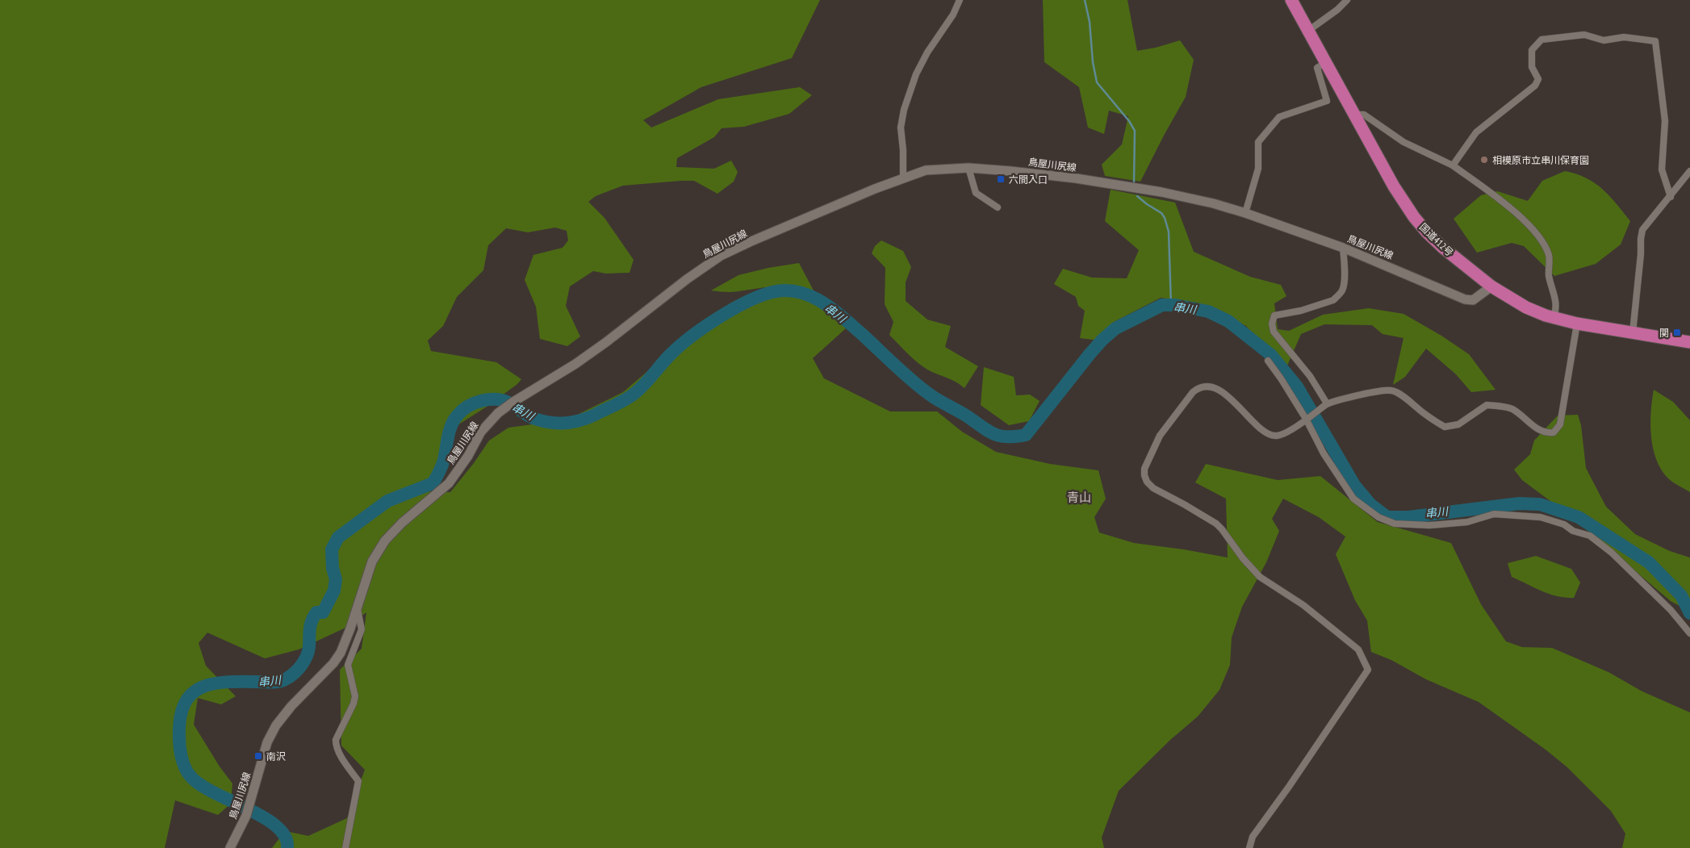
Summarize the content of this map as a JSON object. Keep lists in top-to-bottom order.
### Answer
{
  "streets": {
    "highway": ["国道412号"],
    "main road": ["鳥屋川尻線"]
  },
  "crossings": [
    ["鳥屋川尻線", "国道412号"]
  ],
  "districts": ["青山"],
  "water": ["串川"],
  "places": {
    "other": ["相模原市立串川保育園"],
    "transit": ["六間入口", "関", "南沢"]
  }
}
